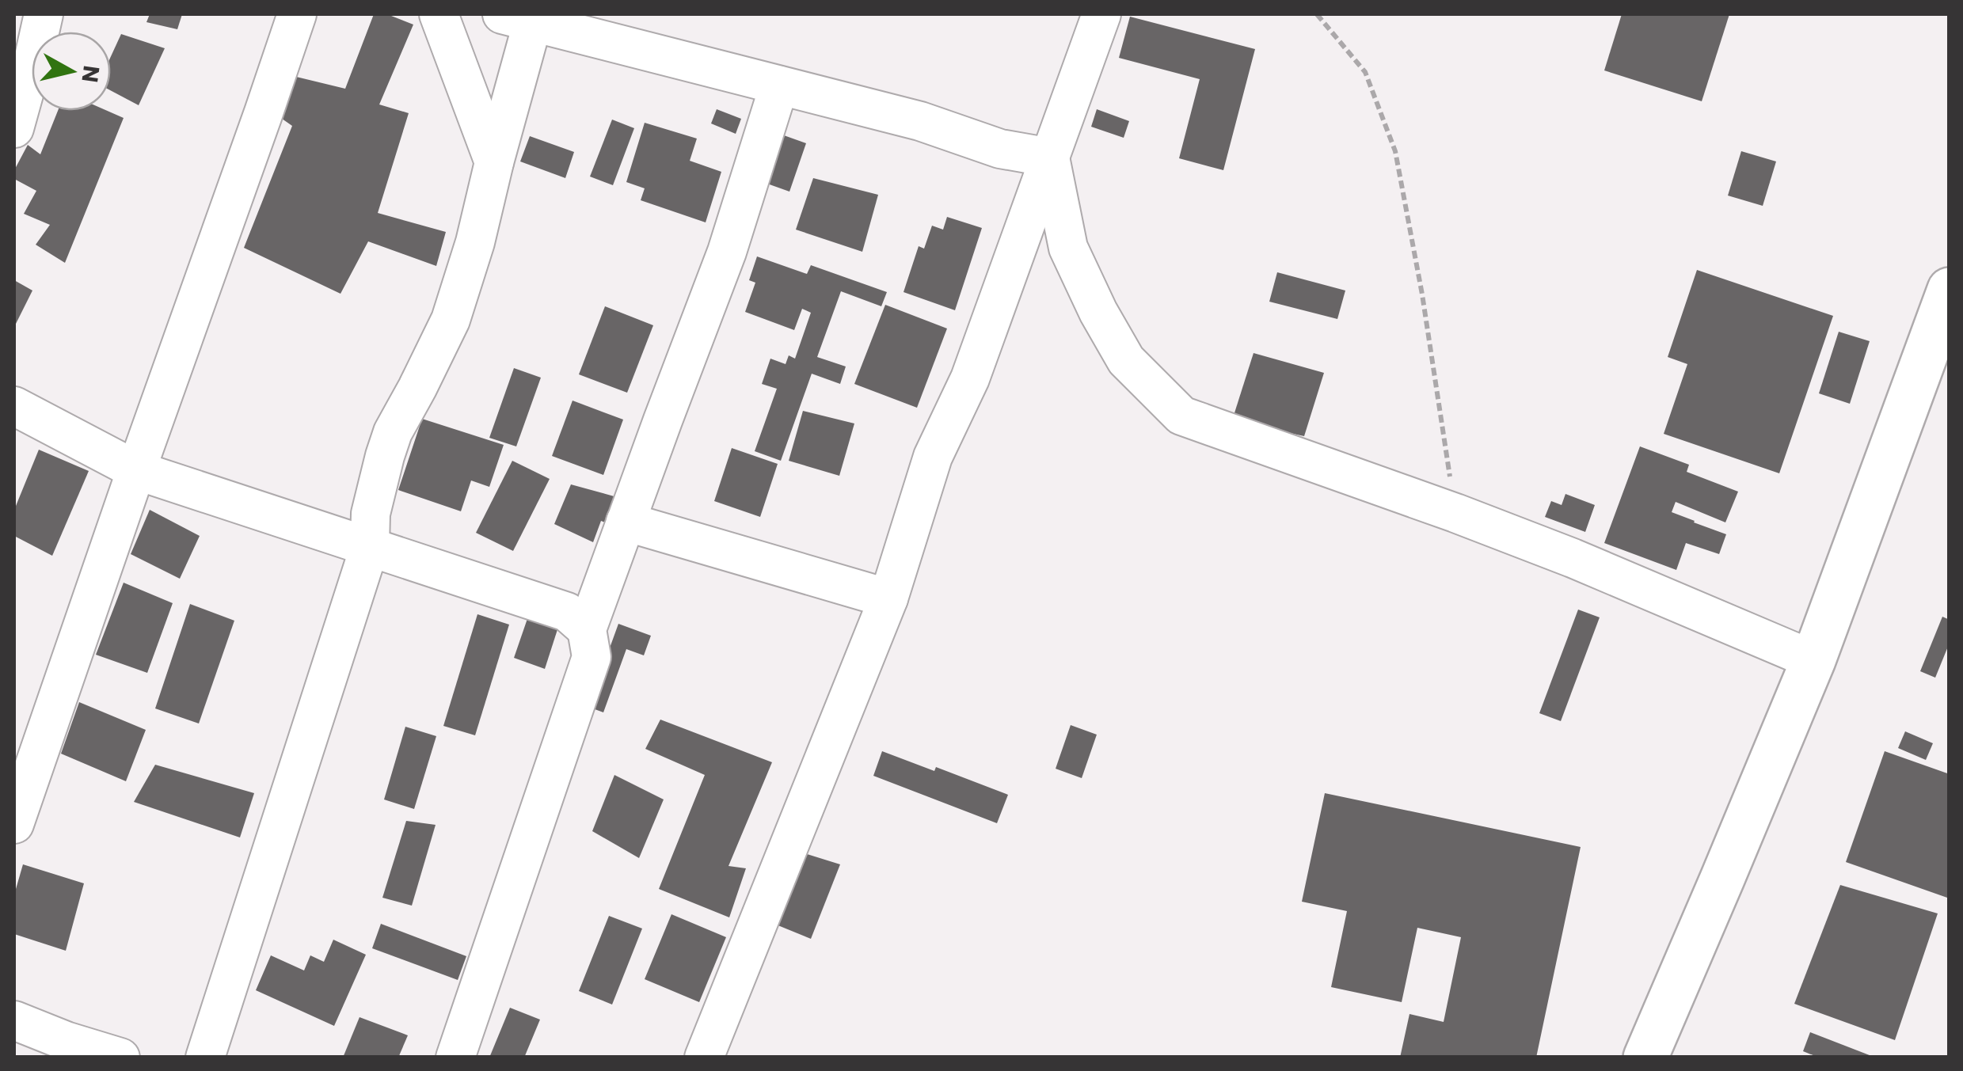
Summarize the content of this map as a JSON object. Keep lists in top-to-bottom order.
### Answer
{
  "north": "right"
}
